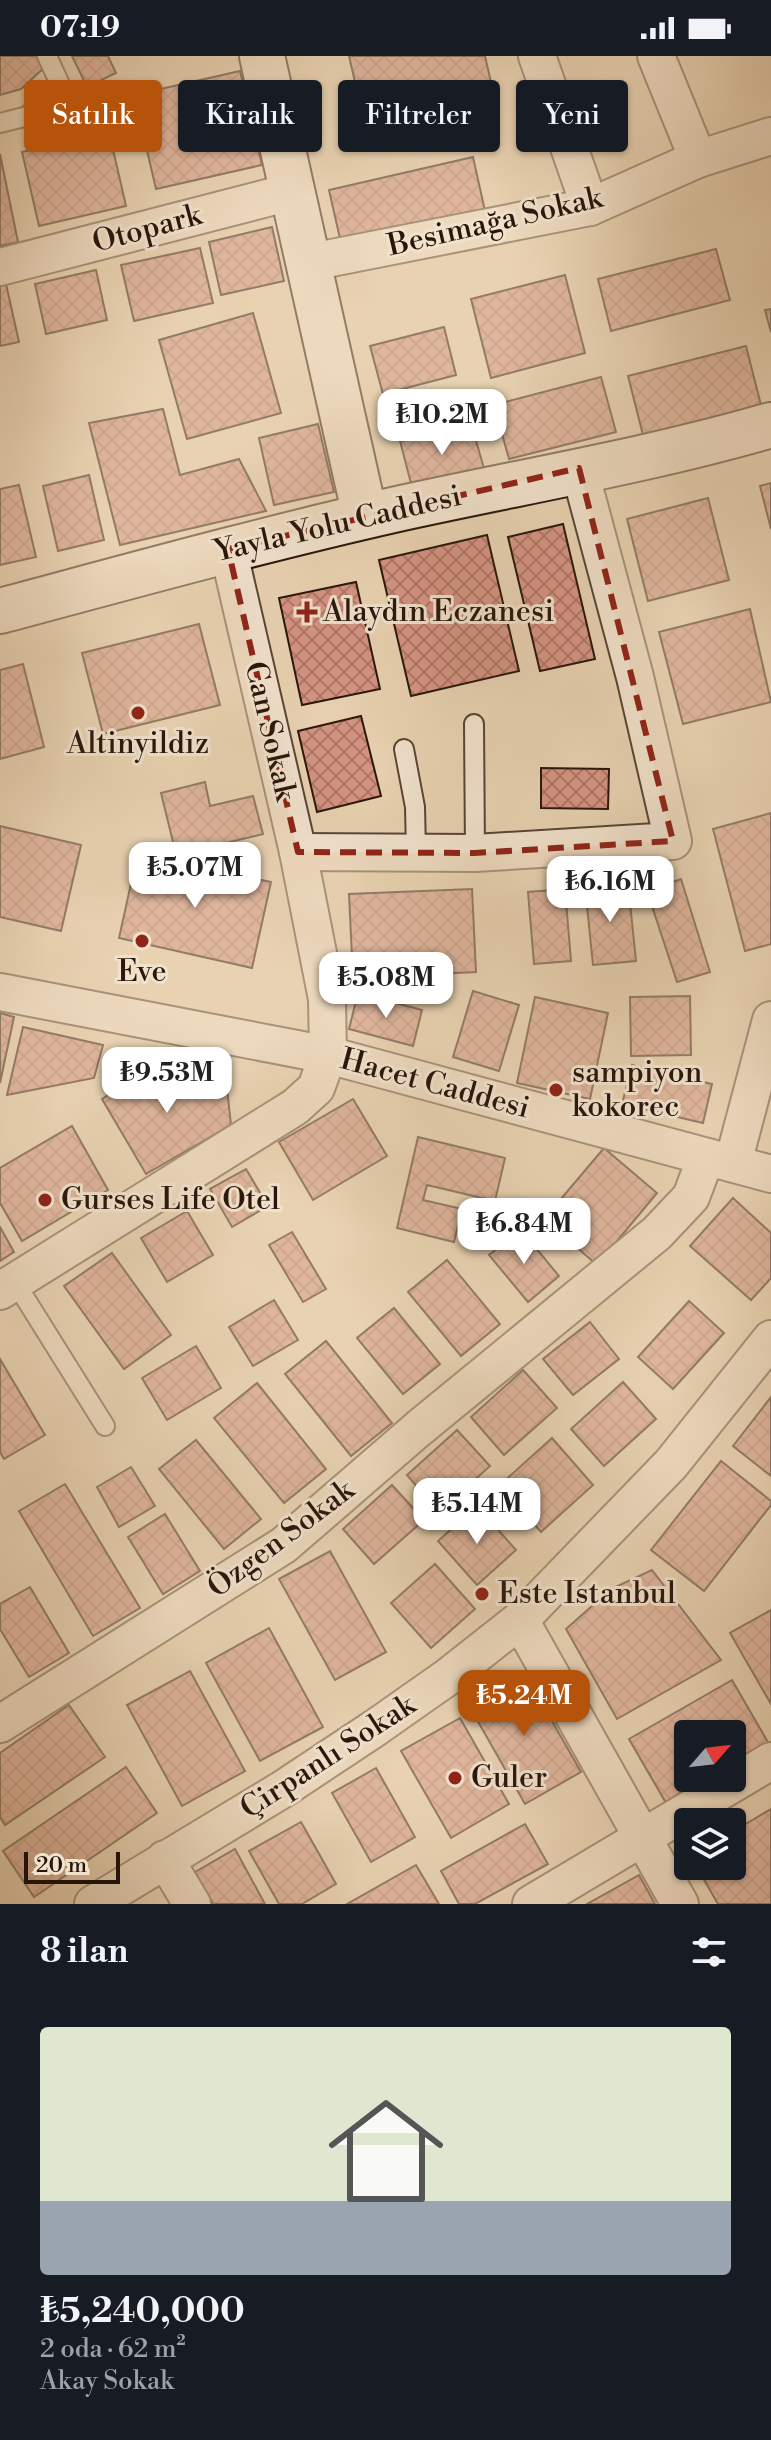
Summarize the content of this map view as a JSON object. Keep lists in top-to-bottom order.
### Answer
{
  "streets": {
    "street": [
      "Besimağa Sokak",
      "Otopark",
      "Yayla Yolu Caddesi",
      "Can Sokak",
      "Hacet Caddesi",
      "Özgen Sokak",
      "Çirpanlı Sokak"
    ]
  },
  "crossings": [
    ["Yayla Yolu Caddesi", "Can Sokak"],
    ["Can Sokak", "Hacet Caddesi"],
    ["Hacet Caddesi", "Özgen Sokak"]
  ],
  "places": {
    "health": ["Alaydın Eczanesi"],
    "other": [
      "Altinyildiz",
      "Eve",
      "sampiyon kokorec",
      "Gurses Life Otel",
      "Este Istanbul",
      "Guler"
    ]
  },
  "scale_bar": "20 m",
  "north": "top right",
  "page": {
    "status": "07:19",
    "chip": [
      "Satılık",
      "Kiralık",
      "Filtreler",
      "Yeni"
    ],
    "price": [
      "₺10.2M",
      "₺5.07M",
      "₺6.16M",
      "₺5.08M",
      "₺9.53M",
      "₺6.84M",
      "₺5.14M",
      "₺5.24M"
    ],
    "scale": "20 m",
    "heading": "8 ilan",
    "list": [
      {
        "name": "₺5,240,000",
        "note": "2 oda · 62 m² · Akay Sokak"
      }
    ]
  }
}
